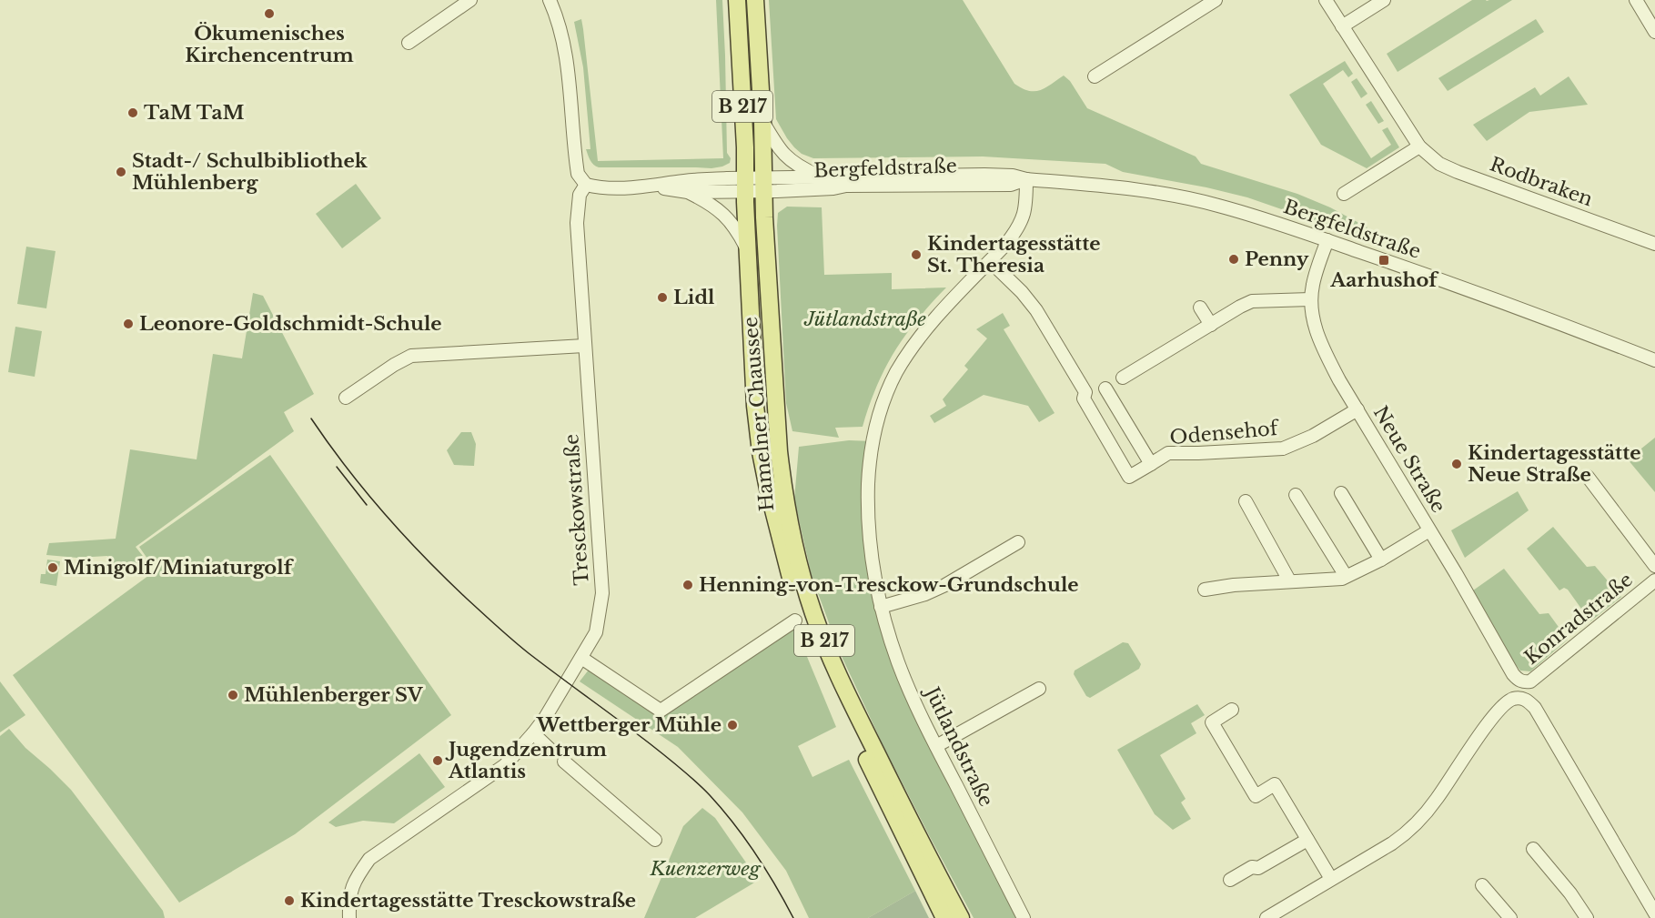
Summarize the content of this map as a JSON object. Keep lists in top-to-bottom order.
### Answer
{
  "streets": {
    "main road": ["B 217", "Hamelner Chaussee"],
    "street": [
      "Bergfeldstraße",
      "Rodbraken",
      "Odensehof",
      "Neue Straße",
      "Tresckowstraße",
      "Konradstraße",
      "Jütlandstraße"
    ]
  },
  "crossings": [
    ["Bergfeldstraße", "Hamelner Chaussee"],
    ["Bergfeldstraße", "Neue Straße"],
    ["Bergfeldstraße", "Jütlandstraße"],
    ["Odensehof", "Neue Straße"],
    ["Odensehof", "Jütlandstraße"],
    ["Neue Straße", "Konradstraße"]
  ],
  "parks": ["Jütlandstraße", "Kuenzerweg"],
  "places": {
    "other": [
      "Ökumenisches Kirchencentrum",
      "TaM TaM",
      "Stadt-/ Schulbibliothek Mühlenberg",
      "Kindertagesstätte St. Theresia",
      "Penny",
      "Lidl",
      "Leonore-Goldschmidt-Schule",
      "Kindertagesstätte Neue Straße",
      "Minigolf/Miniaturgolf",
      "Henning-von-Tresckow-Grundschule",
      "Mühlenberger SV",
      "Wettberger Mühle",
      "Jugendzentrum Atlantis",
      "Kindertagesstätte Tresckowstraße"
    ],
    "transit": ["Aarhushof"]
  }
}
